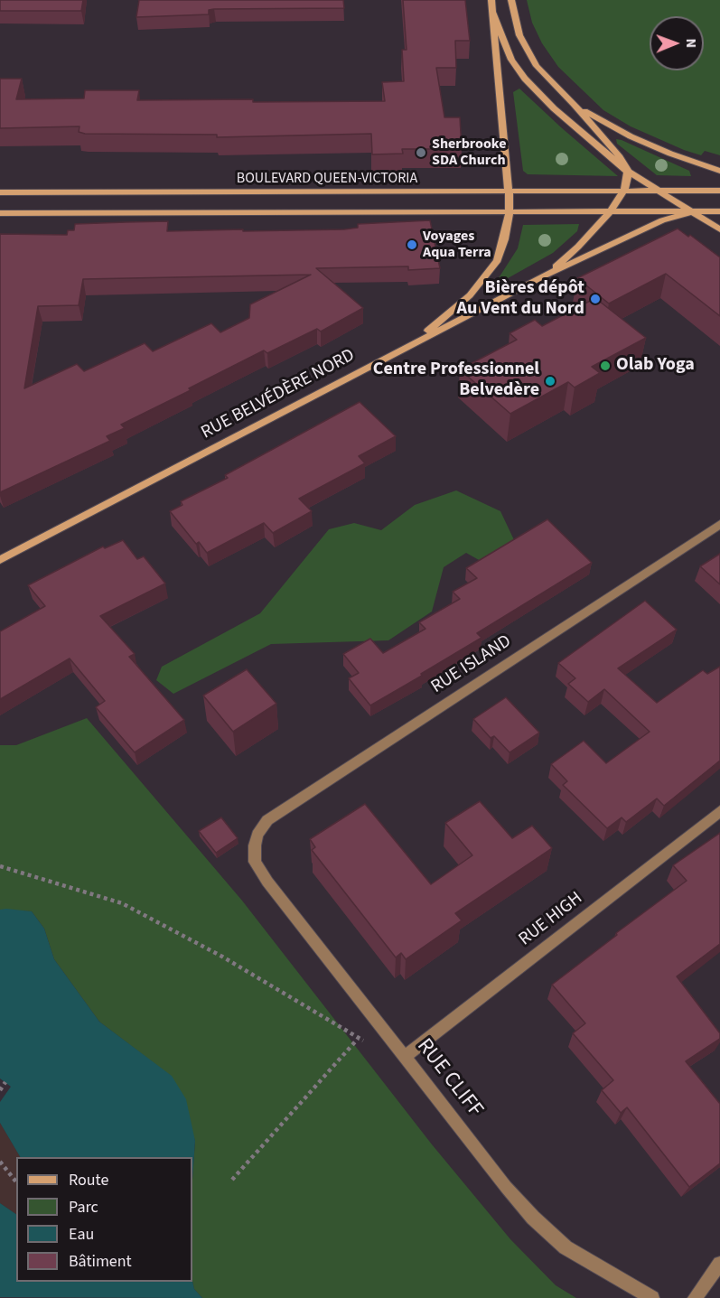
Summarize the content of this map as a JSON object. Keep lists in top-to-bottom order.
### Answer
{
  "streets": {
    "main road": ["BOULEVARD QUEEN-VICTORIA", "RUE BELVÉDÈRE NORD"],
    "street": ["RUE ISLAND", "RUE HIGH", "RUE CLIFF"]
  },
  "crossings": [
    ["BOULEVARD QUEEN-VICTORIA", "RUE BELVÉDÈRE NORD"],
    ["RUE ISLAND", "RUE CLIFF"],
    ["RUE HIGH", "RUE CLIFF"]
  ],
  "places": [
    "Sherbrooke SDA Church",
    "Voyages Aqua Terra",
    "Bières dépôt Au Vent du Nord",
    "Olab Yoga",
    "Centre Professionnel Belvedère"
  ],
  "legend": [
    "Route",
    "Parc",
    "Eau",
    "Bâtiment"
  ],
  "north": "right"
}
